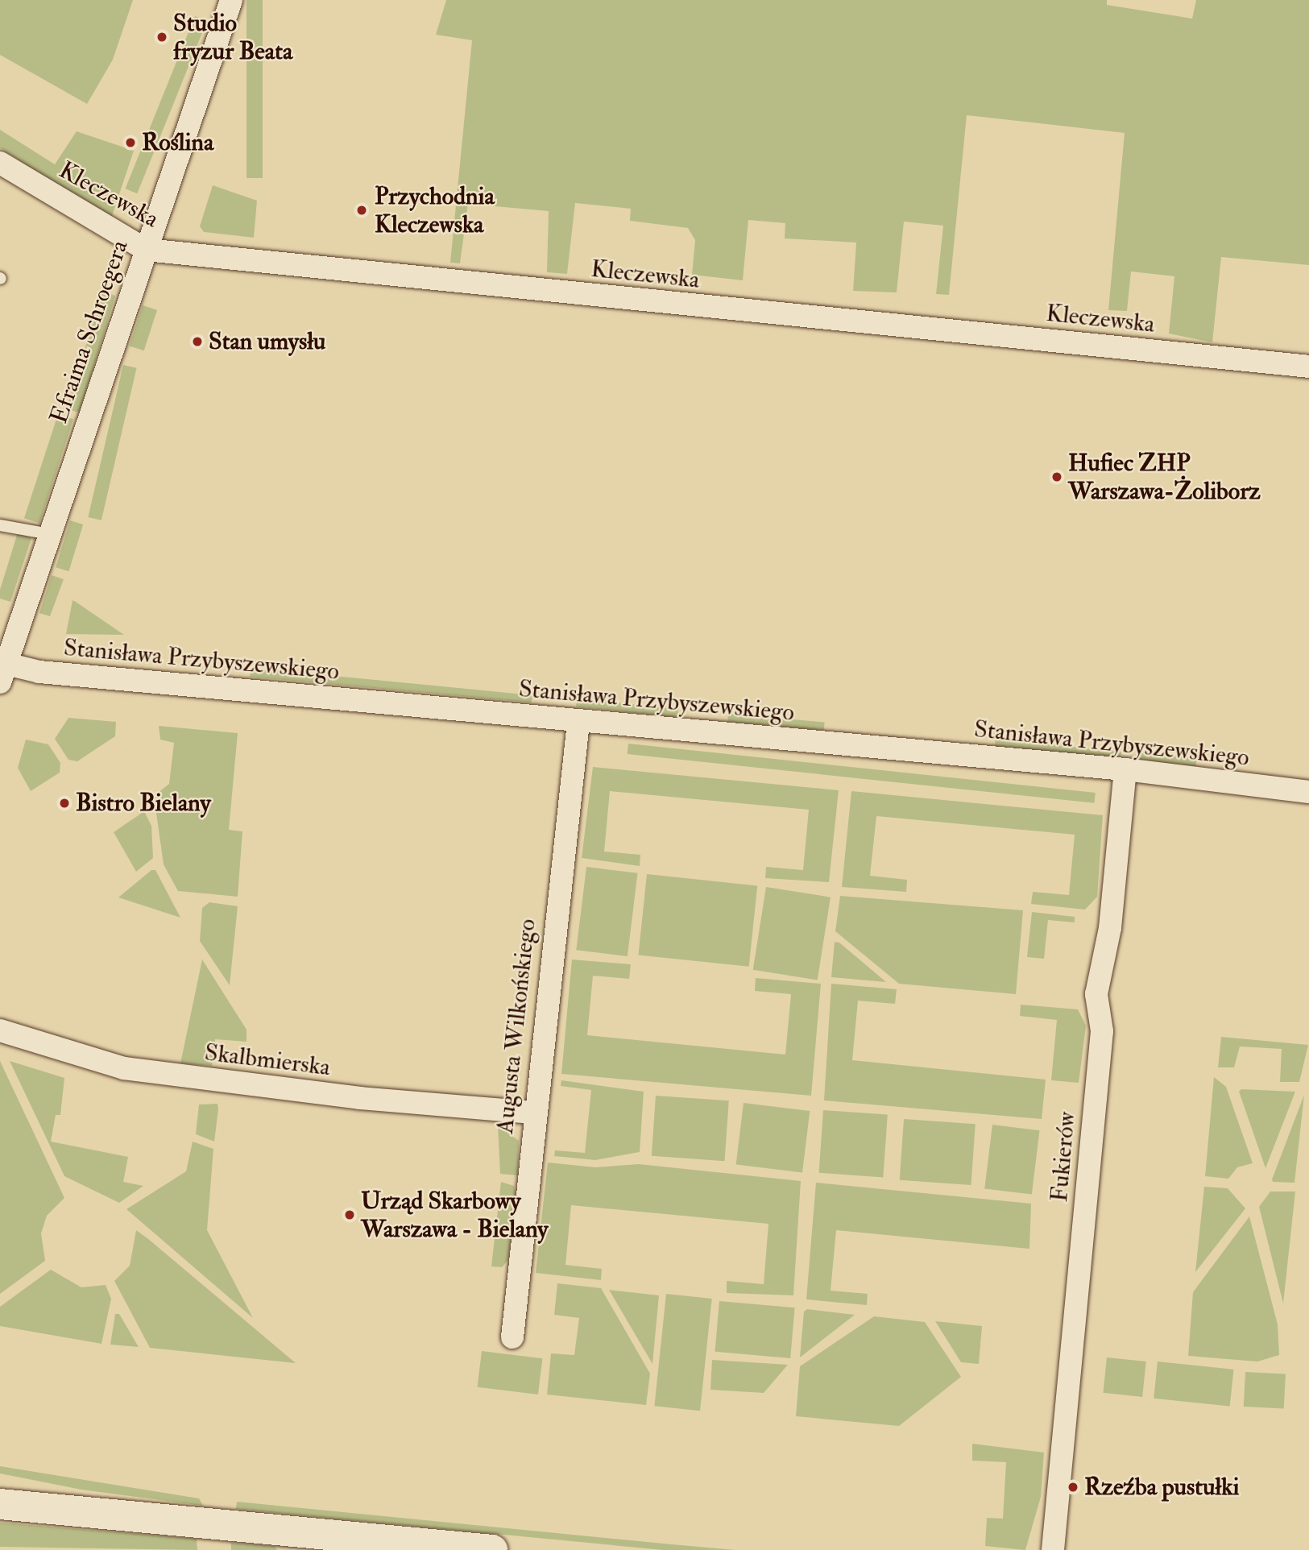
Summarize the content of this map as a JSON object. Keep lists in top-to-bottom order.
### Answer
{
  "streets": {
    "street": [
      "Kleczewska",
      "Efraima Schroegera",
      "Stanisława Przybyszewskiego",
      "Augusta Wilkońskiego",
      "Skalbmierska",
      "Fukierów"
    ]
  },
  "crossings": [
    ["Kleczewska", "Efraima Schroegera"],
    ["Efraima Schroegera", "Stanisława Przybyszewskiego"],
    ["Stanisława Przybyszewskiego", "Augusta Wilkońskiego"],
    ["Stanisława Przybyszewskiego", "Fukierów"],
    ["Augusta Wilkońskiego", "Skalbmierska"]
  ],
  "places": [
    "Studio fryzur Beata",
    "Roślina",
    "Przychodnia Kleczewska",
    "Stan umysłu",
    "Hufiec ZHP Warszawa-Żoliborz",
    "Bistro Bielany",
    "Urząd Skarbowy Warszawa - Bielany",
    "Rzeźba pustułki"
  ]
}
